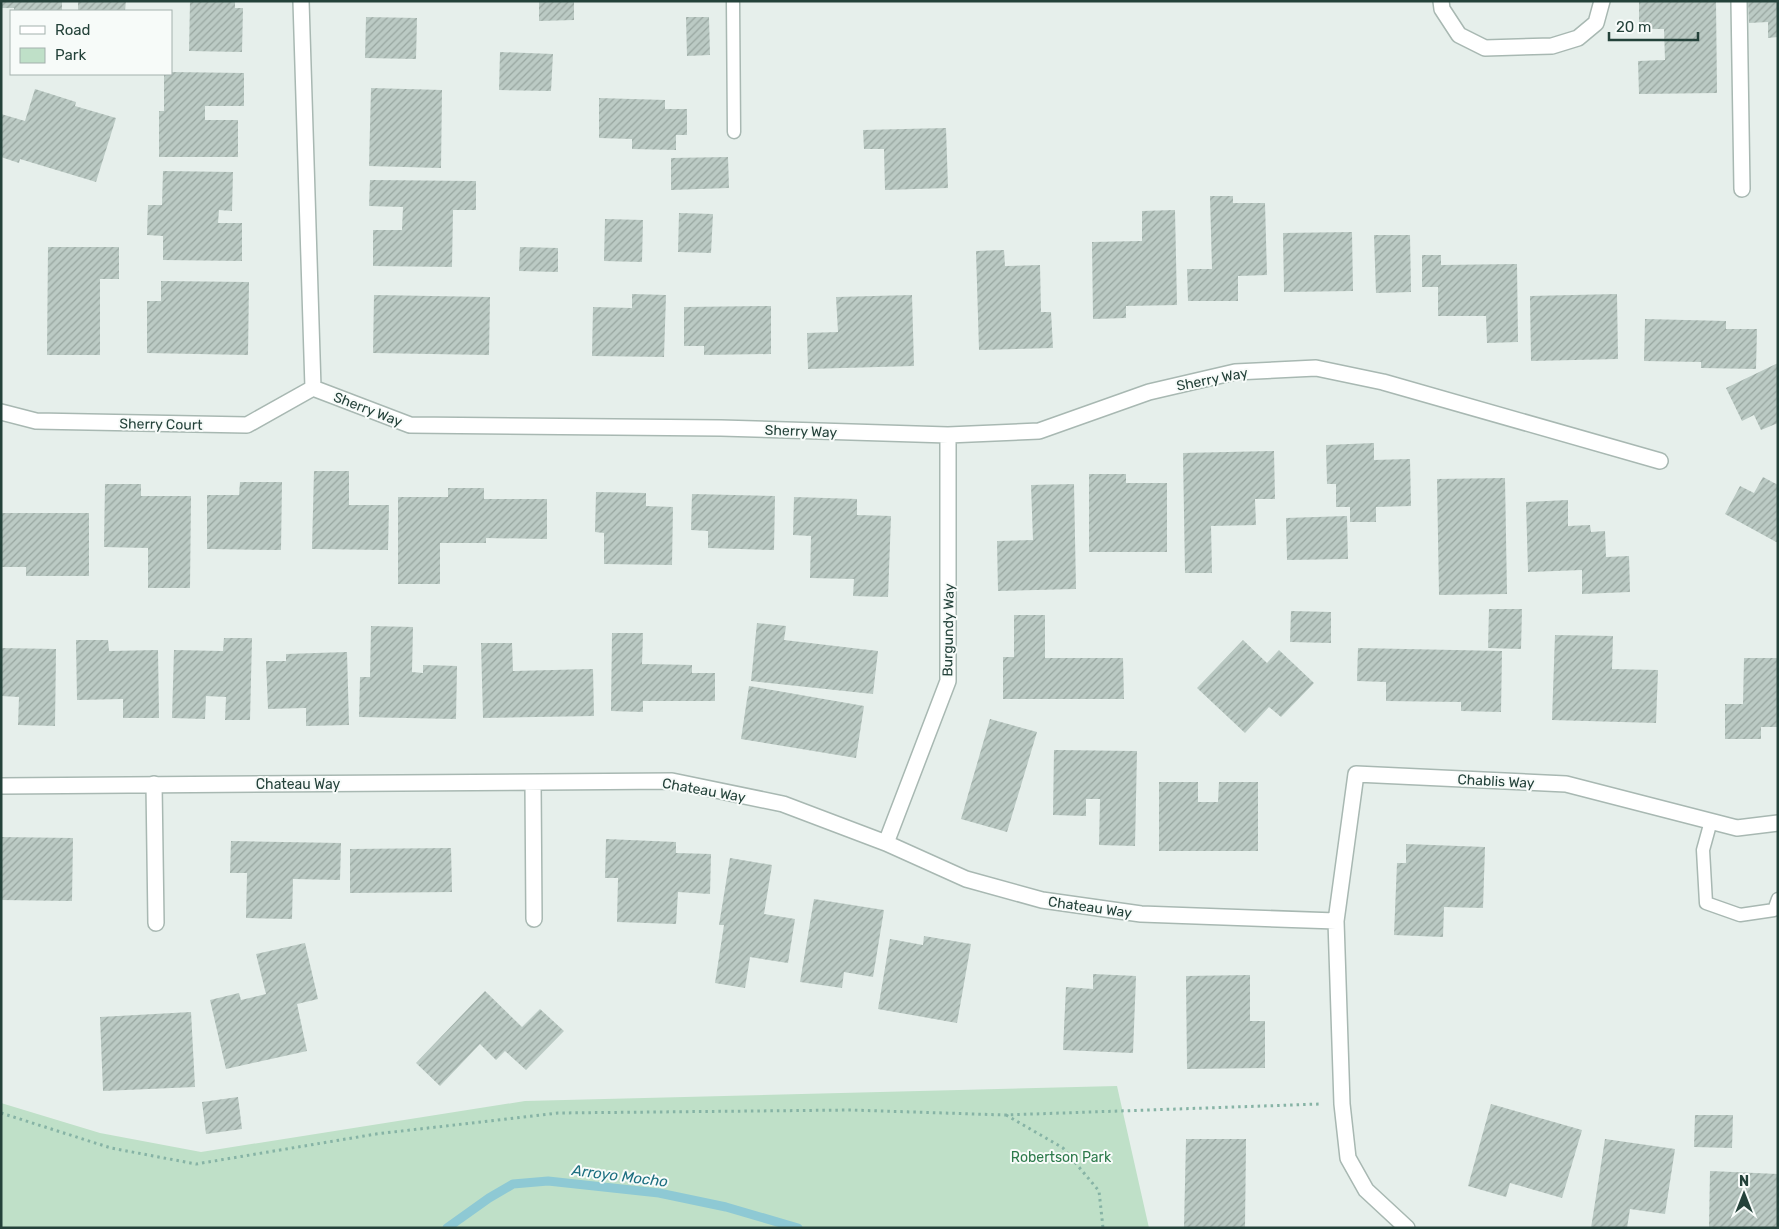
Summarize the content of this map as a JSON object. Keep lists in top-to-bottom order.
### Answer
{
  "streets": {
    "street": [
      "Sherry Way",
      "Sherry Court",
      "Burgundy Way",
      "Chablis Way",
      "Chateau Way"
    ]
  },
  "crossings": [
    ["Sherry Way", "Sherry Court"],
    ["Sherry Way", "Burgundy Way"],
    ["Burgundy Way", "Chateau Way"],
    ["Chablis Way", "Chateau Way"]
  ],
  "water": ["Arroyo Mocho"],
  "parks": ["Robertson Park"],
  "legend": ["Road", "Park"],
  "scale_bar": "20 m",
  "north": "top"
}
